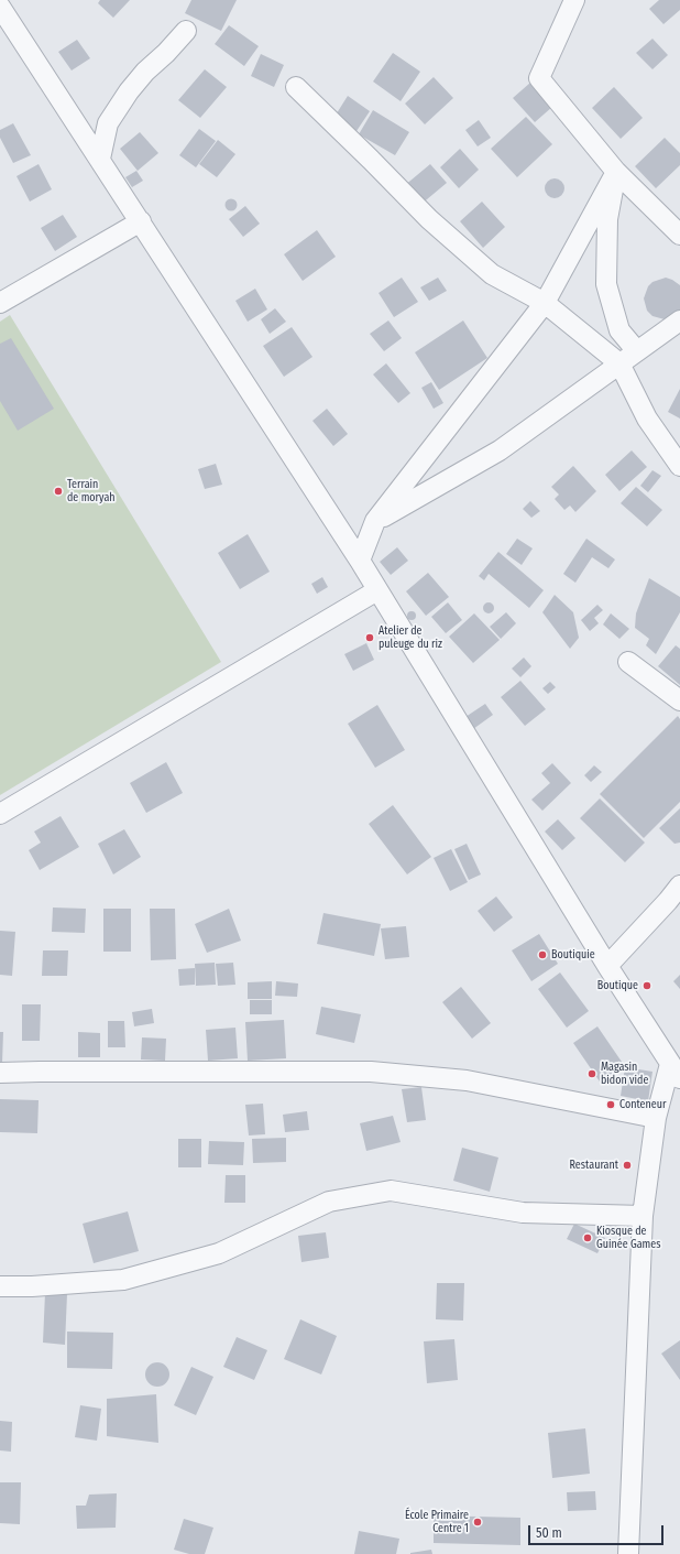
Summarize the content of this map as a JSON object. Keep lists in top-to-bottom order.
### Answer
{
  "places": [
    "Terrain de moryah",
    "Atelier de puleuge du riz",
    "Boutiquie",
    "Boutique",
    "Magasin bidon vide",
    "Conteneur",
    "Restaurant",
    "Kiosque de Guinée Games",
    "École Primaire Centre 1"
  ],
  "scale_bar": "50 m"
}
